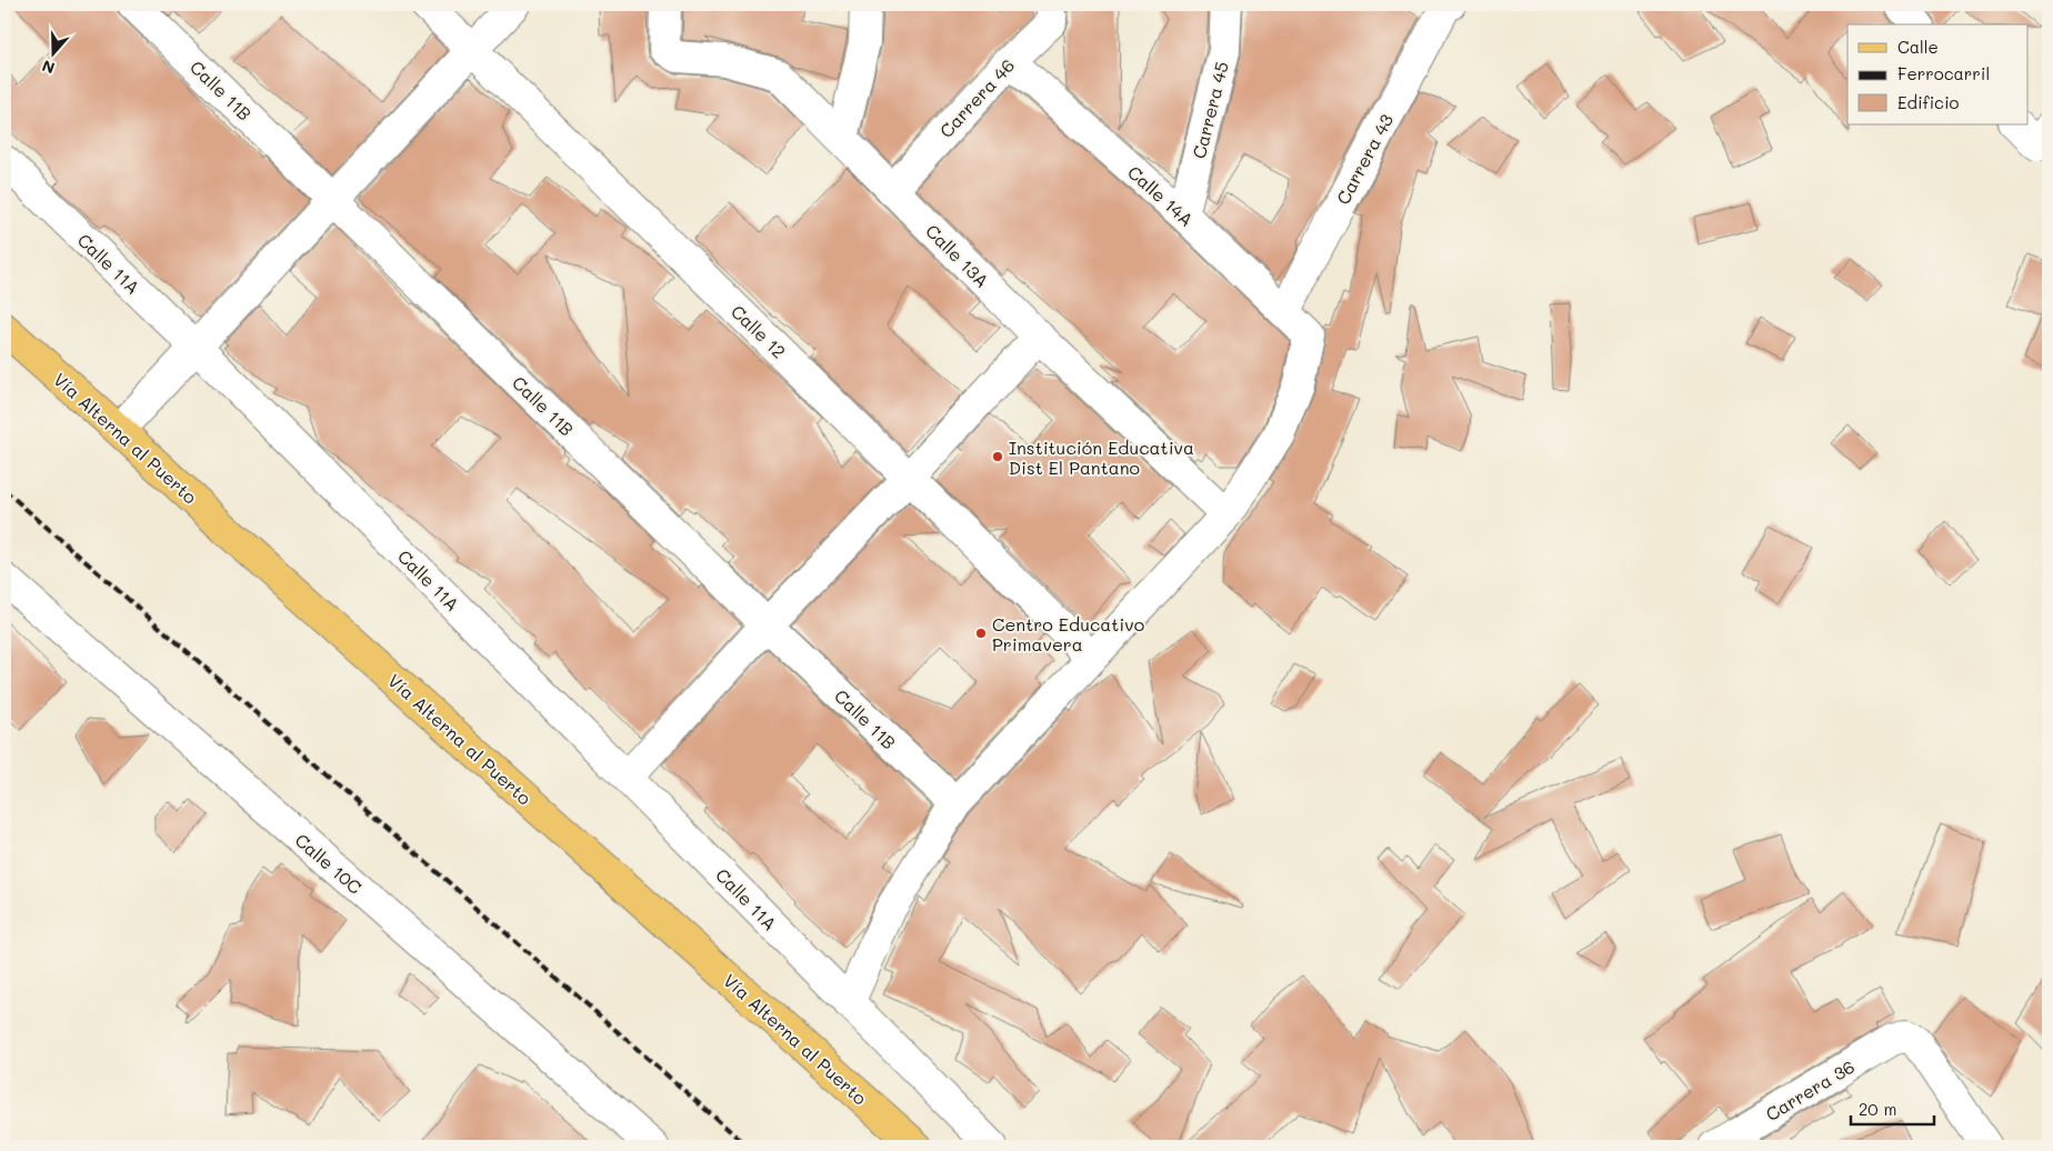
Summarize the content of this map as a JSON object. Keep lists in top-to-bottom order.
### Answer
{
  "streets": {
    "main road": ["Vía Alterna al Puerto"],
    "street": [
      "Calle 11B",
      "Carrera 46",
      "Carrera 45",
      "Carrera 43",
      "Calle 14A",
      "Calle 13A",
      "Calle 11A",
      "Calle 12",
      "Calle 10C",
      "Carrera 36"
    ]
  },
  "crossings": [
    ["Carrera 46", "Calle 14A"],
    ["Carrera 46", "Calle 13A"],
    ["Carrera 45", "Calle 14A"],
    ["Carrera 43", "Calle 14A"],
    ["Calle 14A", "Calle 13A"]
  ],
  "places": ["Institución Educativa Dist El Pantano", "Centro Educativo Primavera"],
  "legend": ["Calle", "Ferrocarril", "Edificio"],
  "scale_bar": "20 m",
  "north": "bottom"
}
